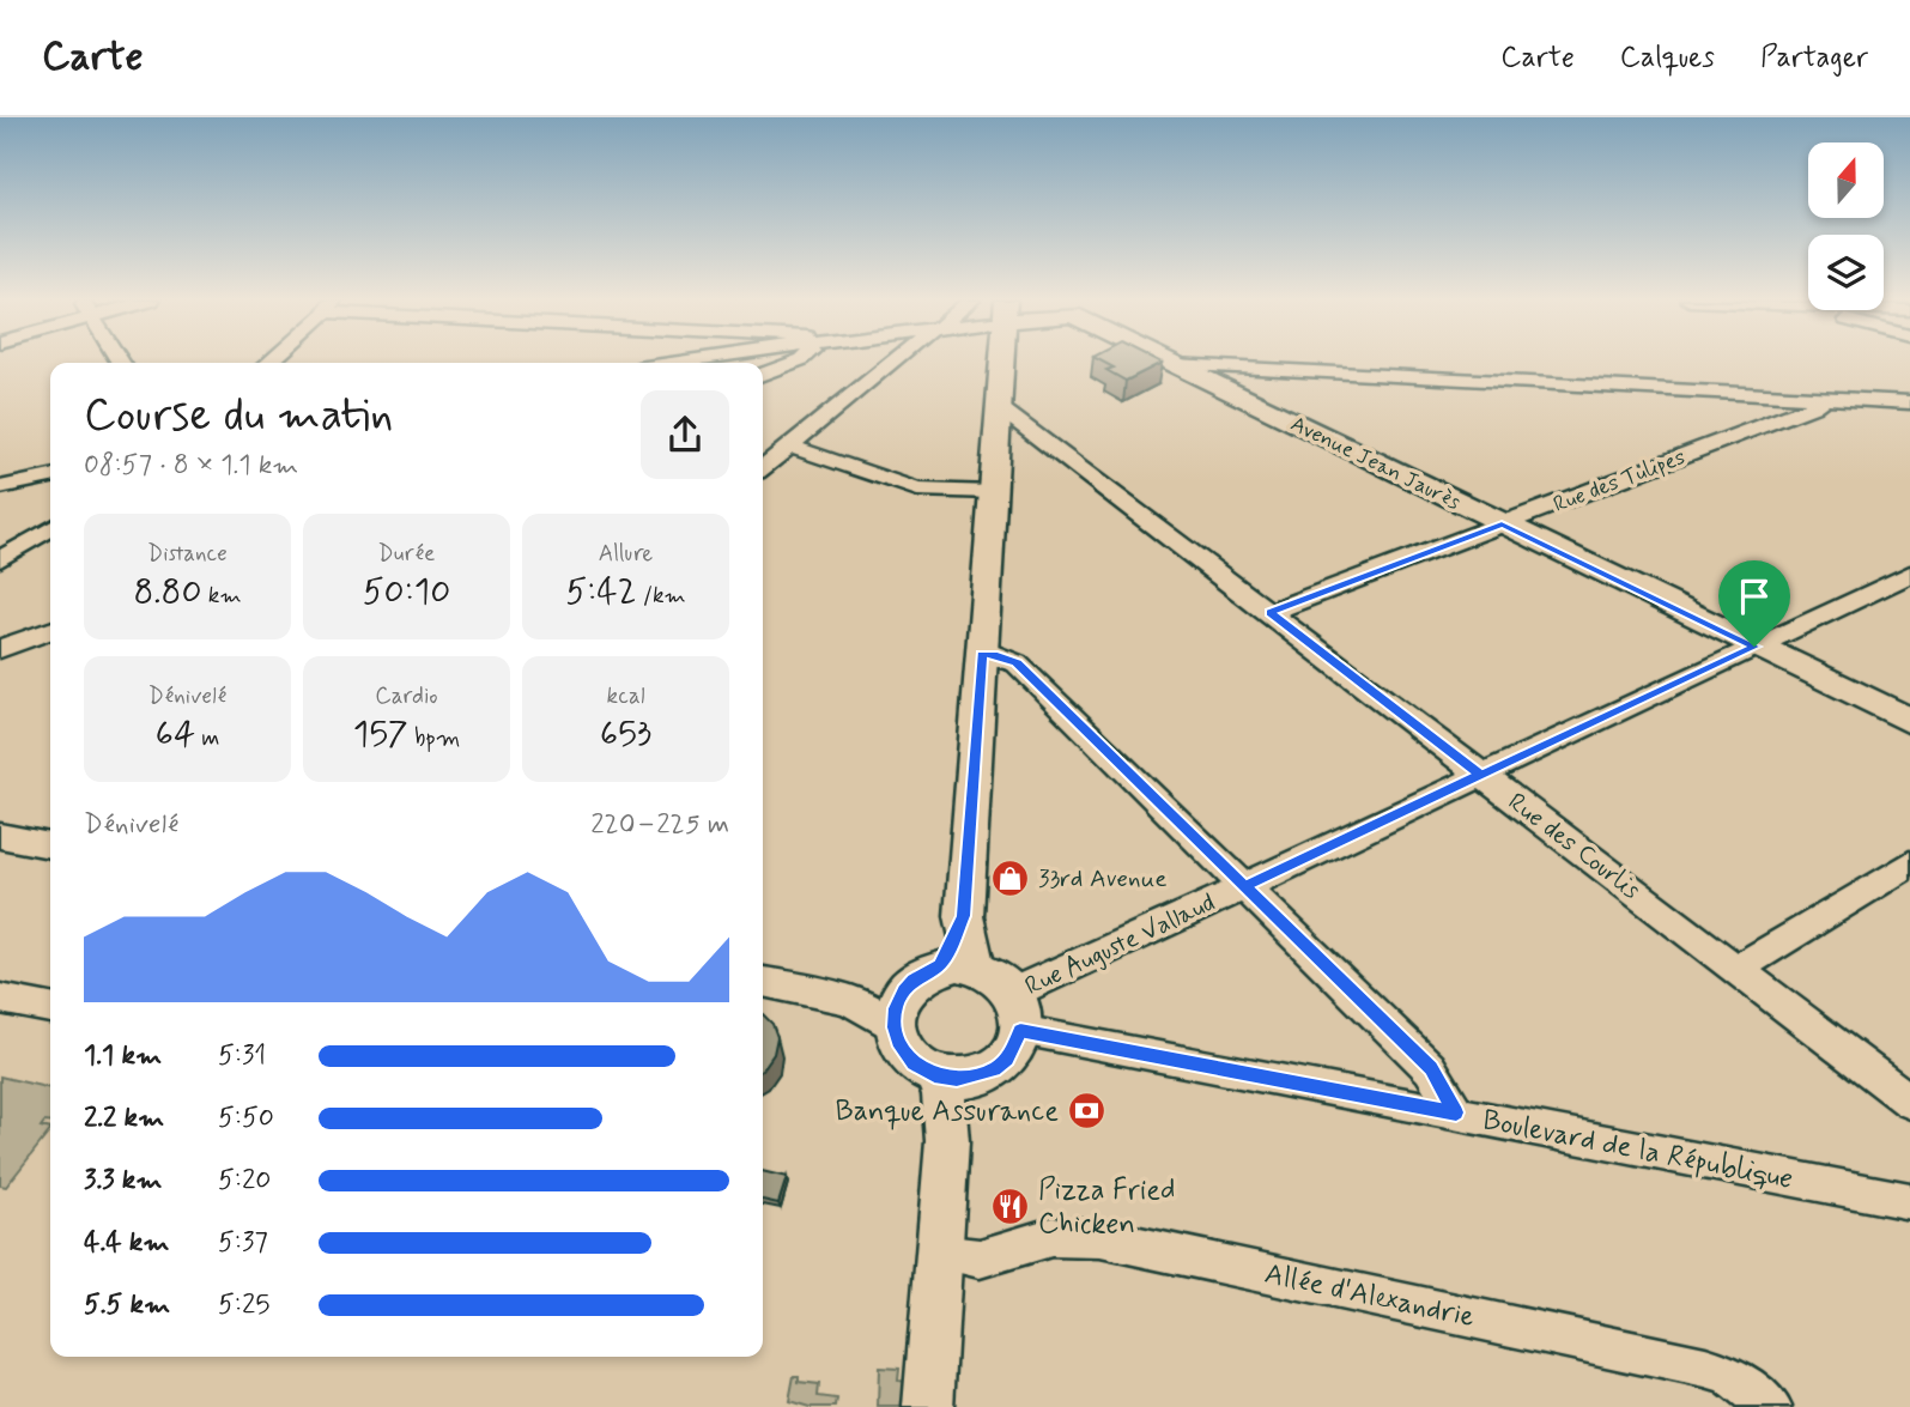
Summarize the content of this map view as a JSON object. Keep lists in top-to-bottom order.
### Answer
{
  "streets": {
    "main road": ["Avenue Jean Jaurès"],
    "street": [
      "Rue des Tulipes",
      "Rue des Courlis",
      "Rue Auguste Vallaud",
      "Boulevard de la République",
      "Allée d'Alexandrie"
    ]
  },
  "crossings": [
    ["Avenue Jean Jaurès", "Rue des Tulipes"],
    ["Avenue Jean Jaurès", "Rue Auguste Vallaud"],
    ["Rue des Tulipes", "Rue des Courlis"],
    ["Rue des Courlis", "Rue Auguste Vallaud"],
    ["Rue Auguste Vallaud", "Boulevard de la République"]
  ],
  "places": {
    "shop": ["33rd Avenue"],
    "bank": ["Banque Assurance"],
    "restaurant": ["Pizza Fried Chicken"]
  },
  "north": "top",
  "page": {
    "header": "Carte",
    "nav": ["Carte", "Calques", "Partager"],
    "heading": ["Course du matin", "08:57 · 8 × 1.1 km"],
    "stats": [
      ["Distance", "8.80 km"],
      ["Durée", "50:10"],
      ["Allure", "5:42 /km"],
      ["Dénivelé", "64 m"],
      ["Cardio", "157 bpm"],
      ["kcal", "653"]
    ],
    "chart": ["Dénivelé", "220–225 m"],
    "list": [
      {
        "name": "1.1 km",
        "note": "5:31"
      },
      {
        "name": "2.2 km",
        "note": "5:50"
      },
      {
        "name": "3.3 km",
        "note": "5:20"
      },
      {
        "name": "4.4 km",
        "note": "5:37"
      },
      {
        "name": "5.5 km",
        "note": "5:25"
      }
    ]
  }
}
